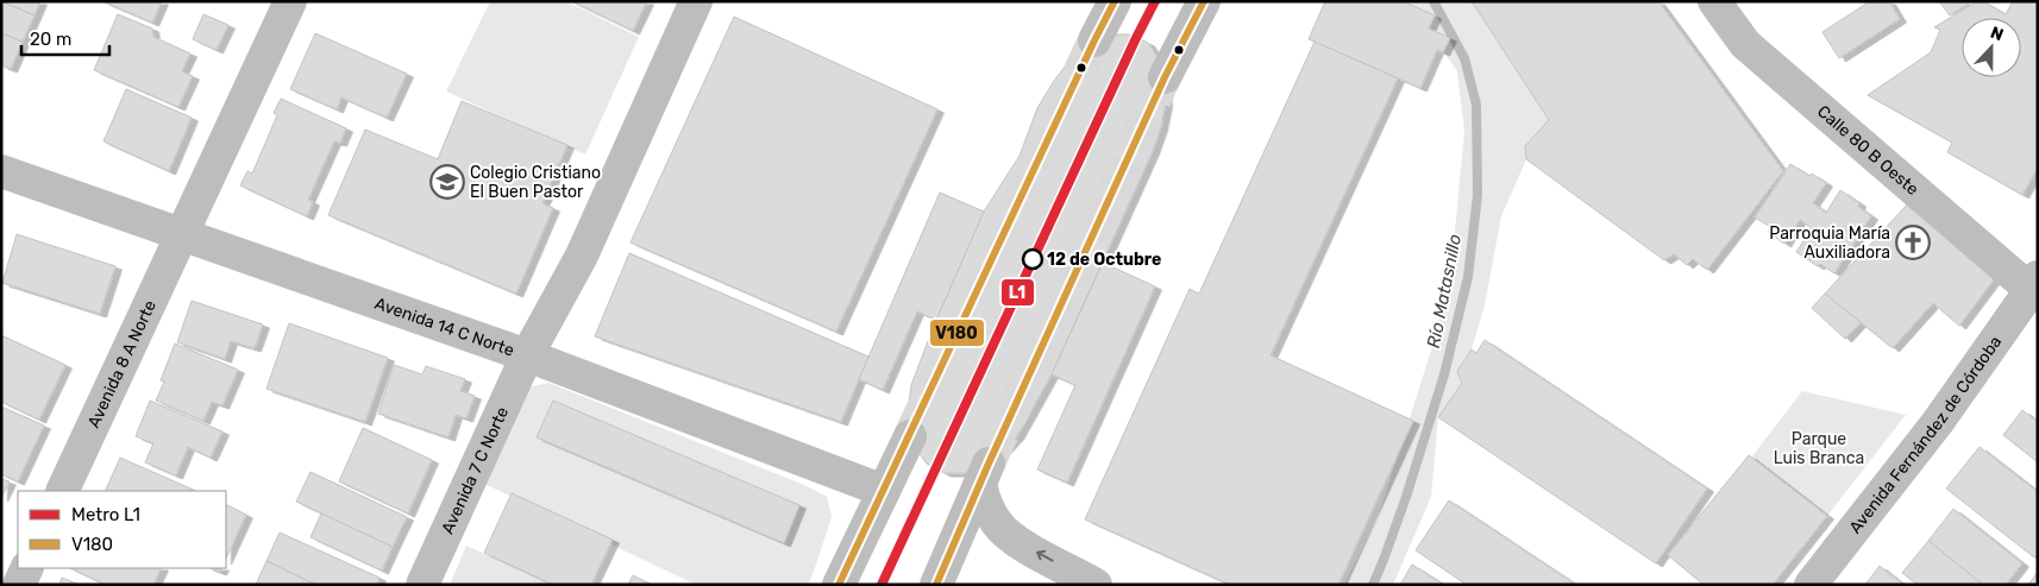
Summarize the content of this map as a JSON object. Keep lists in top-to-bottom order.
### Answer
{
  "streets": {
    "street": [
      "Calle 80 B Oeste",
      "Avenida 14 C Norte",
      "Avenida 8 A Norte",
      "Avenida Fernández de Córdoba",
      "Avenida 7 C Norte"
    ]
  },
  "crossings": [
    ["Calle 80 B Oeste", "Avenida Fernández de Córdoba"],
    ["Avenida 14 C Norte", "Avenida 8 A Norte"],
    ["Avenida 14 C Norte", "Avenida 7 C Norte"]
  ],
  "water": ["Río Matasnillo"],
  "parks": ["Parque Luis Branca"],
  "places": {
    "school or university": ["Colegio Cristiano El Buen Pastor"],
    "church": ["Parroquia María Auxiliadora"],
    "other": ["12 de Octubre"]
  },
  "lines": ["metro line L1", "transit line V180"],
  "legend": ["Metro L1", "V180"],
  "scale_bar": "20 m",
  "north": "top"
}
